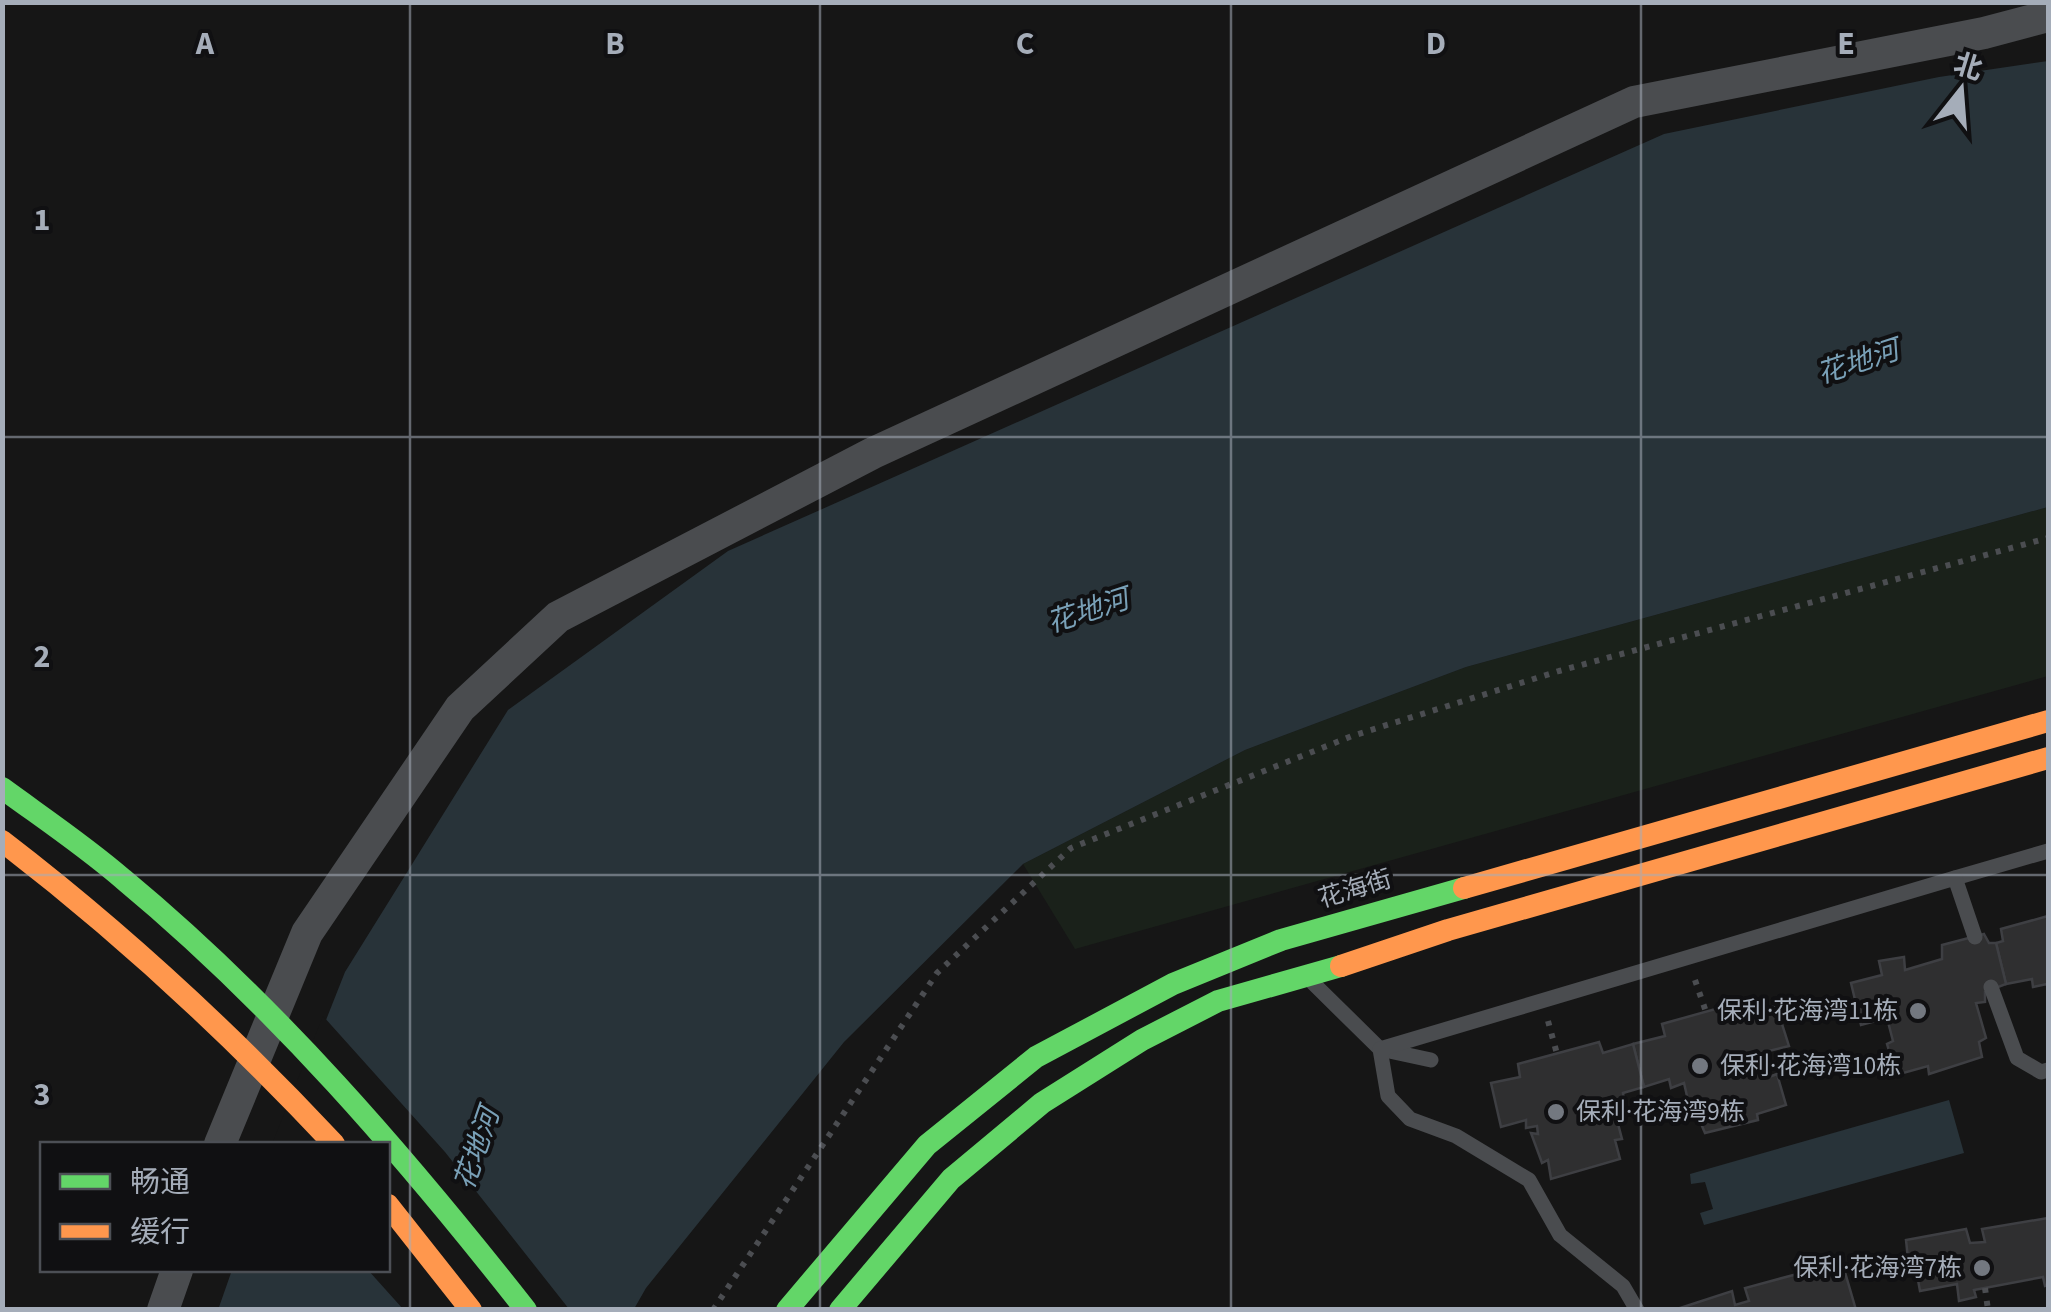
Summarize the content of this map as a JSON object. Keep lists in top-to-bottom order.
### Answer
{
  "streets": {
    "street": ["花海街"]
  },
  "water": ["花地河"],
  "places": [
    "保利·花海湾11栋",
    "保利·花海湾10栋",
    "保利·花海湾9栋",
    "保利·花海湾7栋"
  ],
  "legend": ["畅通", "缓行"],
  "north": "top",
  "grid": {
    "columns": [
      "A",
      "B",
      "C",
      "D",
      "E"
    ],
    "rows": ["1", "2", "3"]
  }
}
